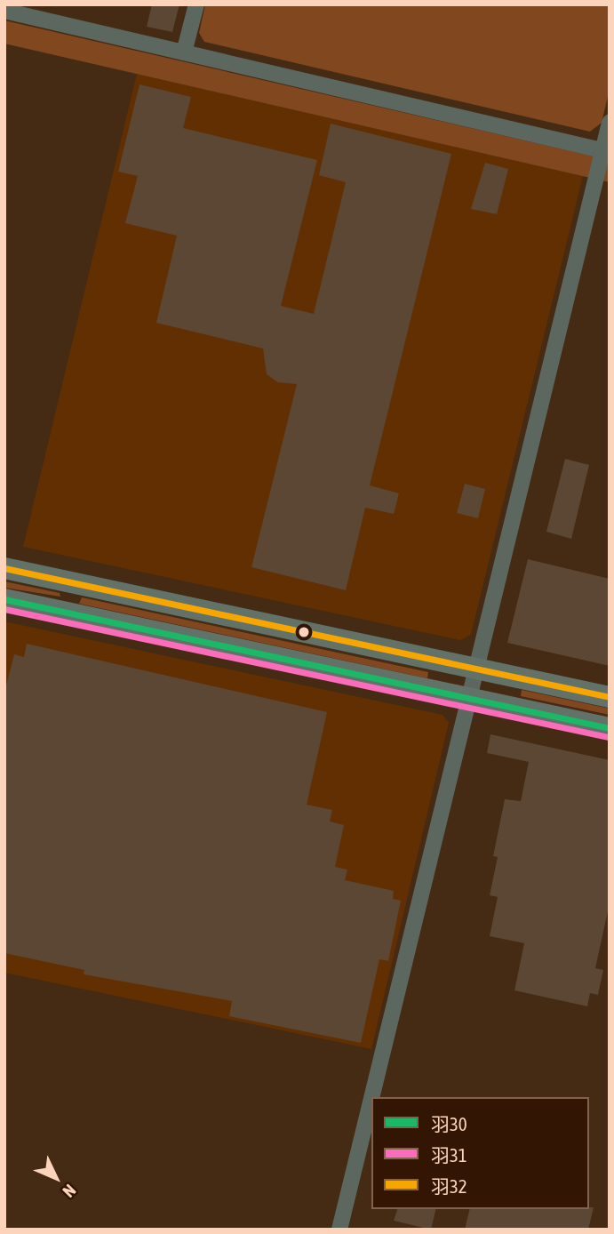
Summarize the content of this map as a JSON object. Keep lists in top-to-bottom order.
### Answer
{
  "lines": ["transit line 羽32", "transit line 羽30", "transit line 羽31"],
  "legend": ["羽30", "羽31", "羽32"],
  "north": "bottom right"
}
